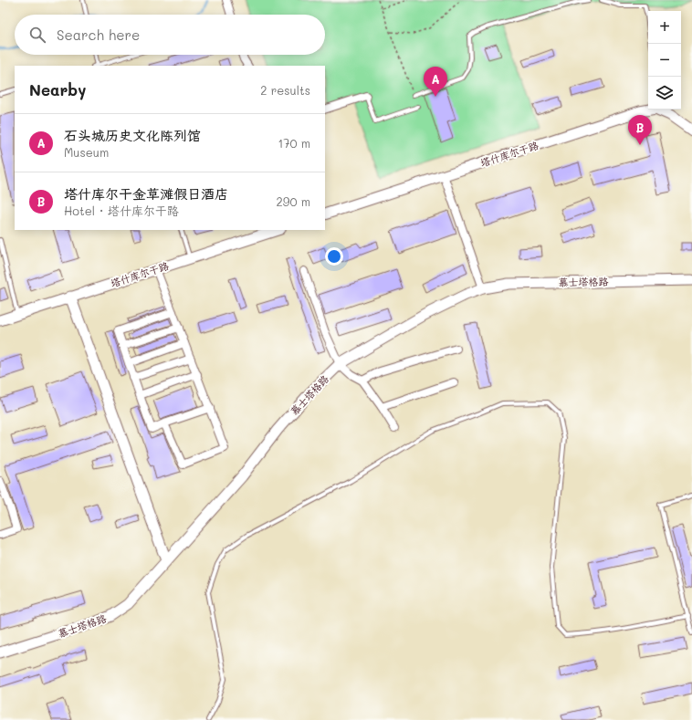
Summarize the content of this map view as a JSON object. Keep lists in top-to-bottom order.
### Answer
{
  "streets": {
    "street": ["塔什库尔干路", "慕士塔格路"]
  },
  "page": {
    "map_buttons": ["+", "−"],
    "search": "Search here",
    "heading": ["Nearby", "2 results"],
    "pins": ["A", "B"],
    "list": [
      {
        "mark": "A",
        "name": "石头城历史文化陈列馆",
        "note": "Museum",
        "value": "170 m"
      },
      {
        "mark": "B",
        "name": "塔什库尔干金草滩假日酒店",
        "note": "Hotel · 塔什库尔干路",
        "value": "290 m"
      }
    ]
  }
}
